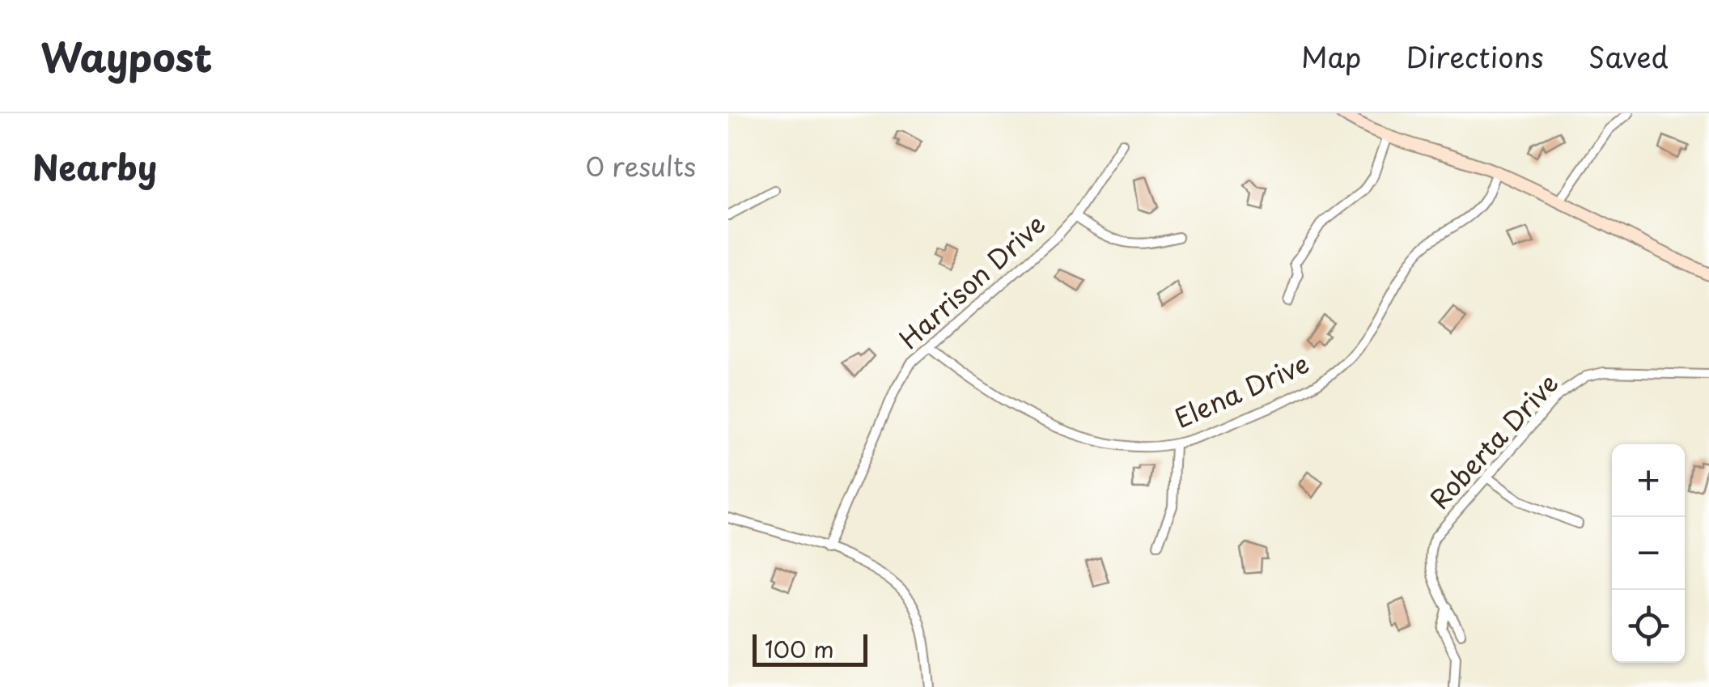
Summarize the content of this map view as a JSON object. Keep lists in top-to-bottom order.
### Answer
{
  "streets": {
    "street": ["Harrison Drive", "Elena Drive", "Roberta Drive"]
  },
  "crossings": [
    ["Harrison Drive", "Elena Drive"]
  ],
  "scale_bar": "100 m",
  "page": {
    "header": "Waypost",
    "nav": ["Map", "Directions", "Saved"],
    "heading": ["Nearby", "0 results"],
    "map_buttons": ["+", "−"],
    "scale": "100 m"
  }
}
